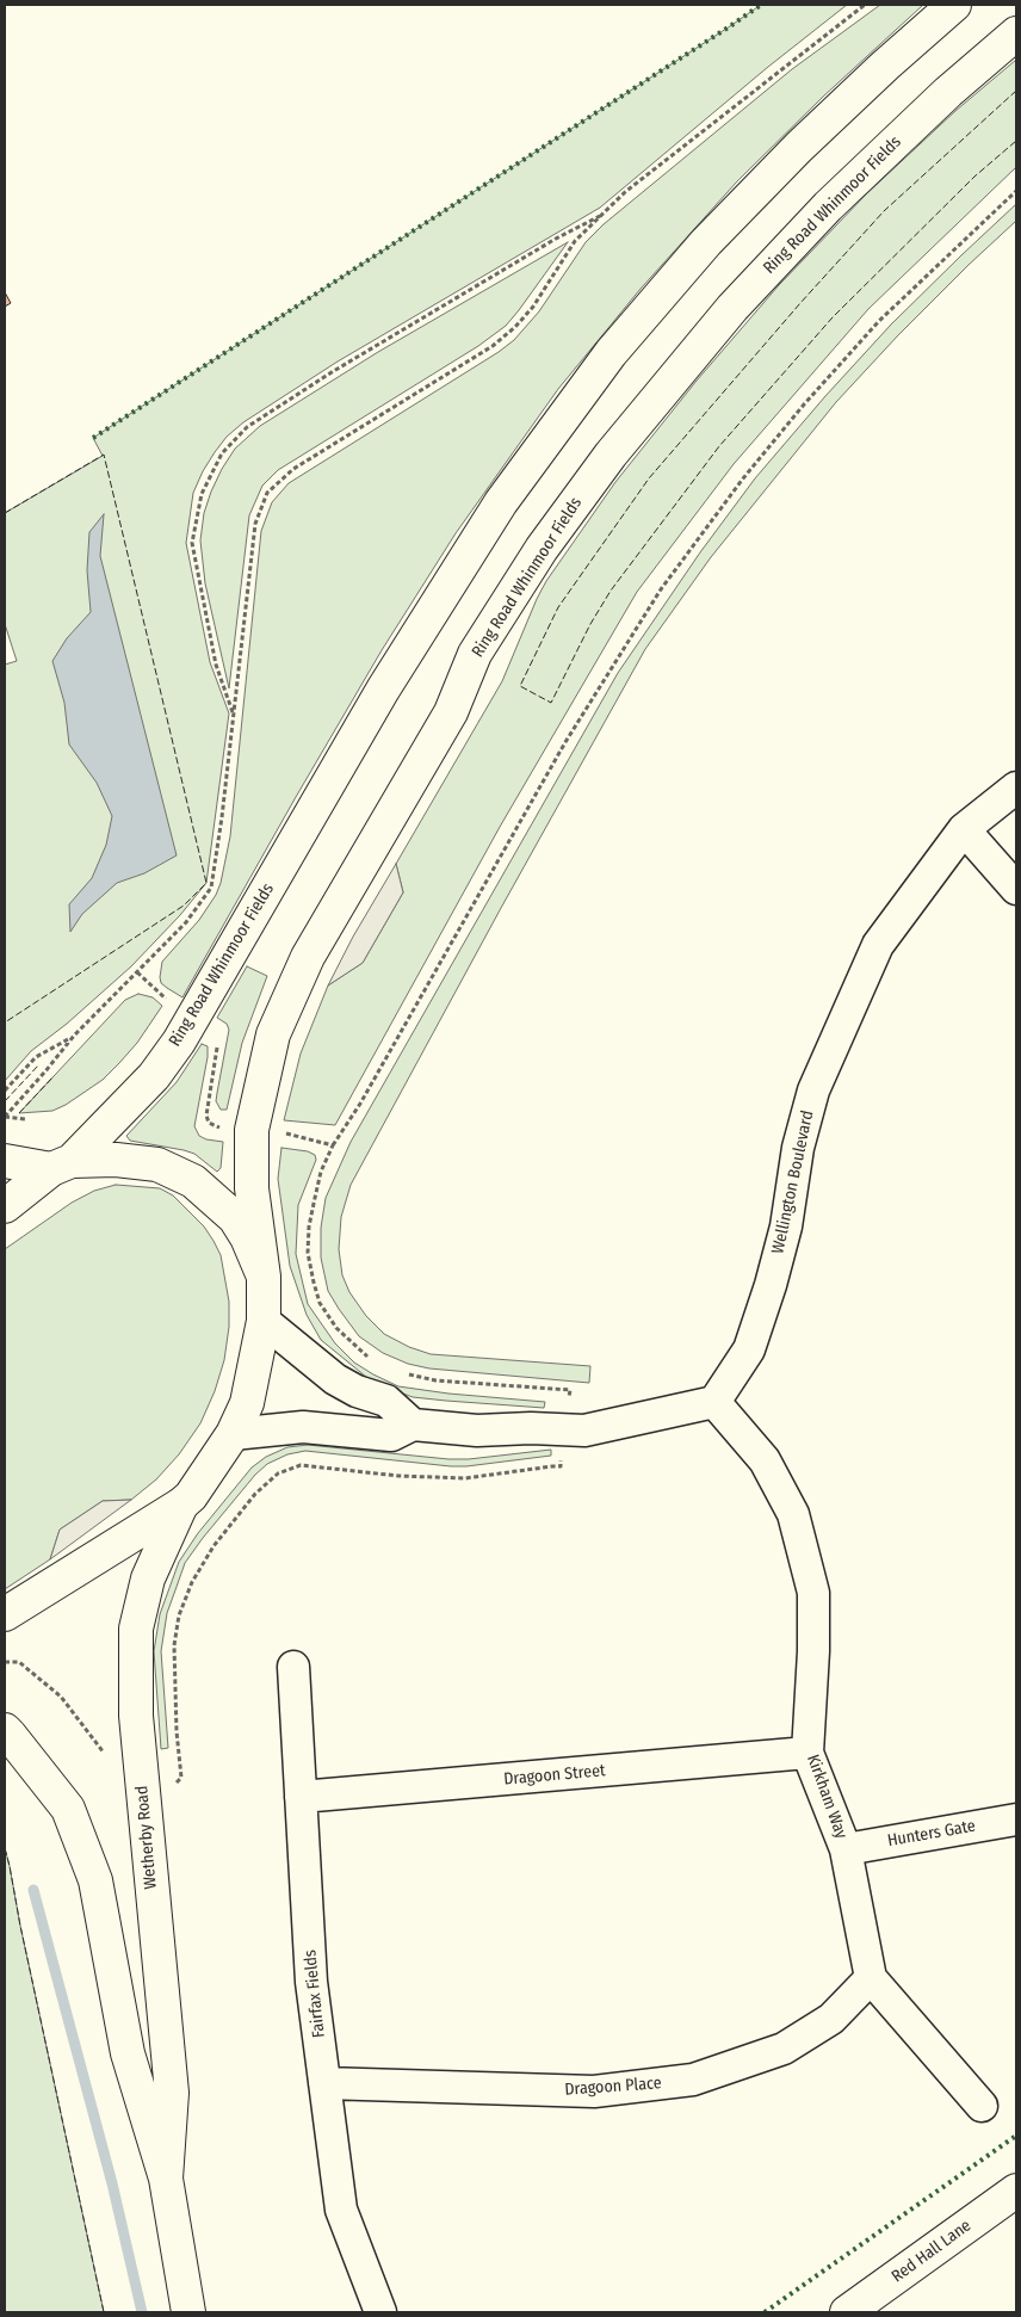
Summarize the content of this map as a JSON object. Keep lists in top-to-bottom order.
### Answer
{
  "streets": {
    "main road": ["Ring Road Whinmoor Fields", "Wetherby Road", "Red Hall Lane"],
    "street": [
      "Wellington Boulevard",
      "Dragoon Street",
      "Kirkham Way",
      "Hunters Gate",
      "Fairfax Fields",
      "Dragoon Place"
    ]
  },
  "crossings": [
    ["Ring Road Whinmoor Fields", "Wetherby Road"],
    ["Wellington Boulevard", "Kirkham Way"],
    ["Dragoon Street", "Kirkham Way"],
    ["Dragoon Street", "Fairfax Fields"],
    ["Kirkham Way", "Hunters Gate"],
    ["Kirkham Way", "Dragoon Place"],
    ["Fairfax Fields", "Dragoon Place"]
  ]
}
